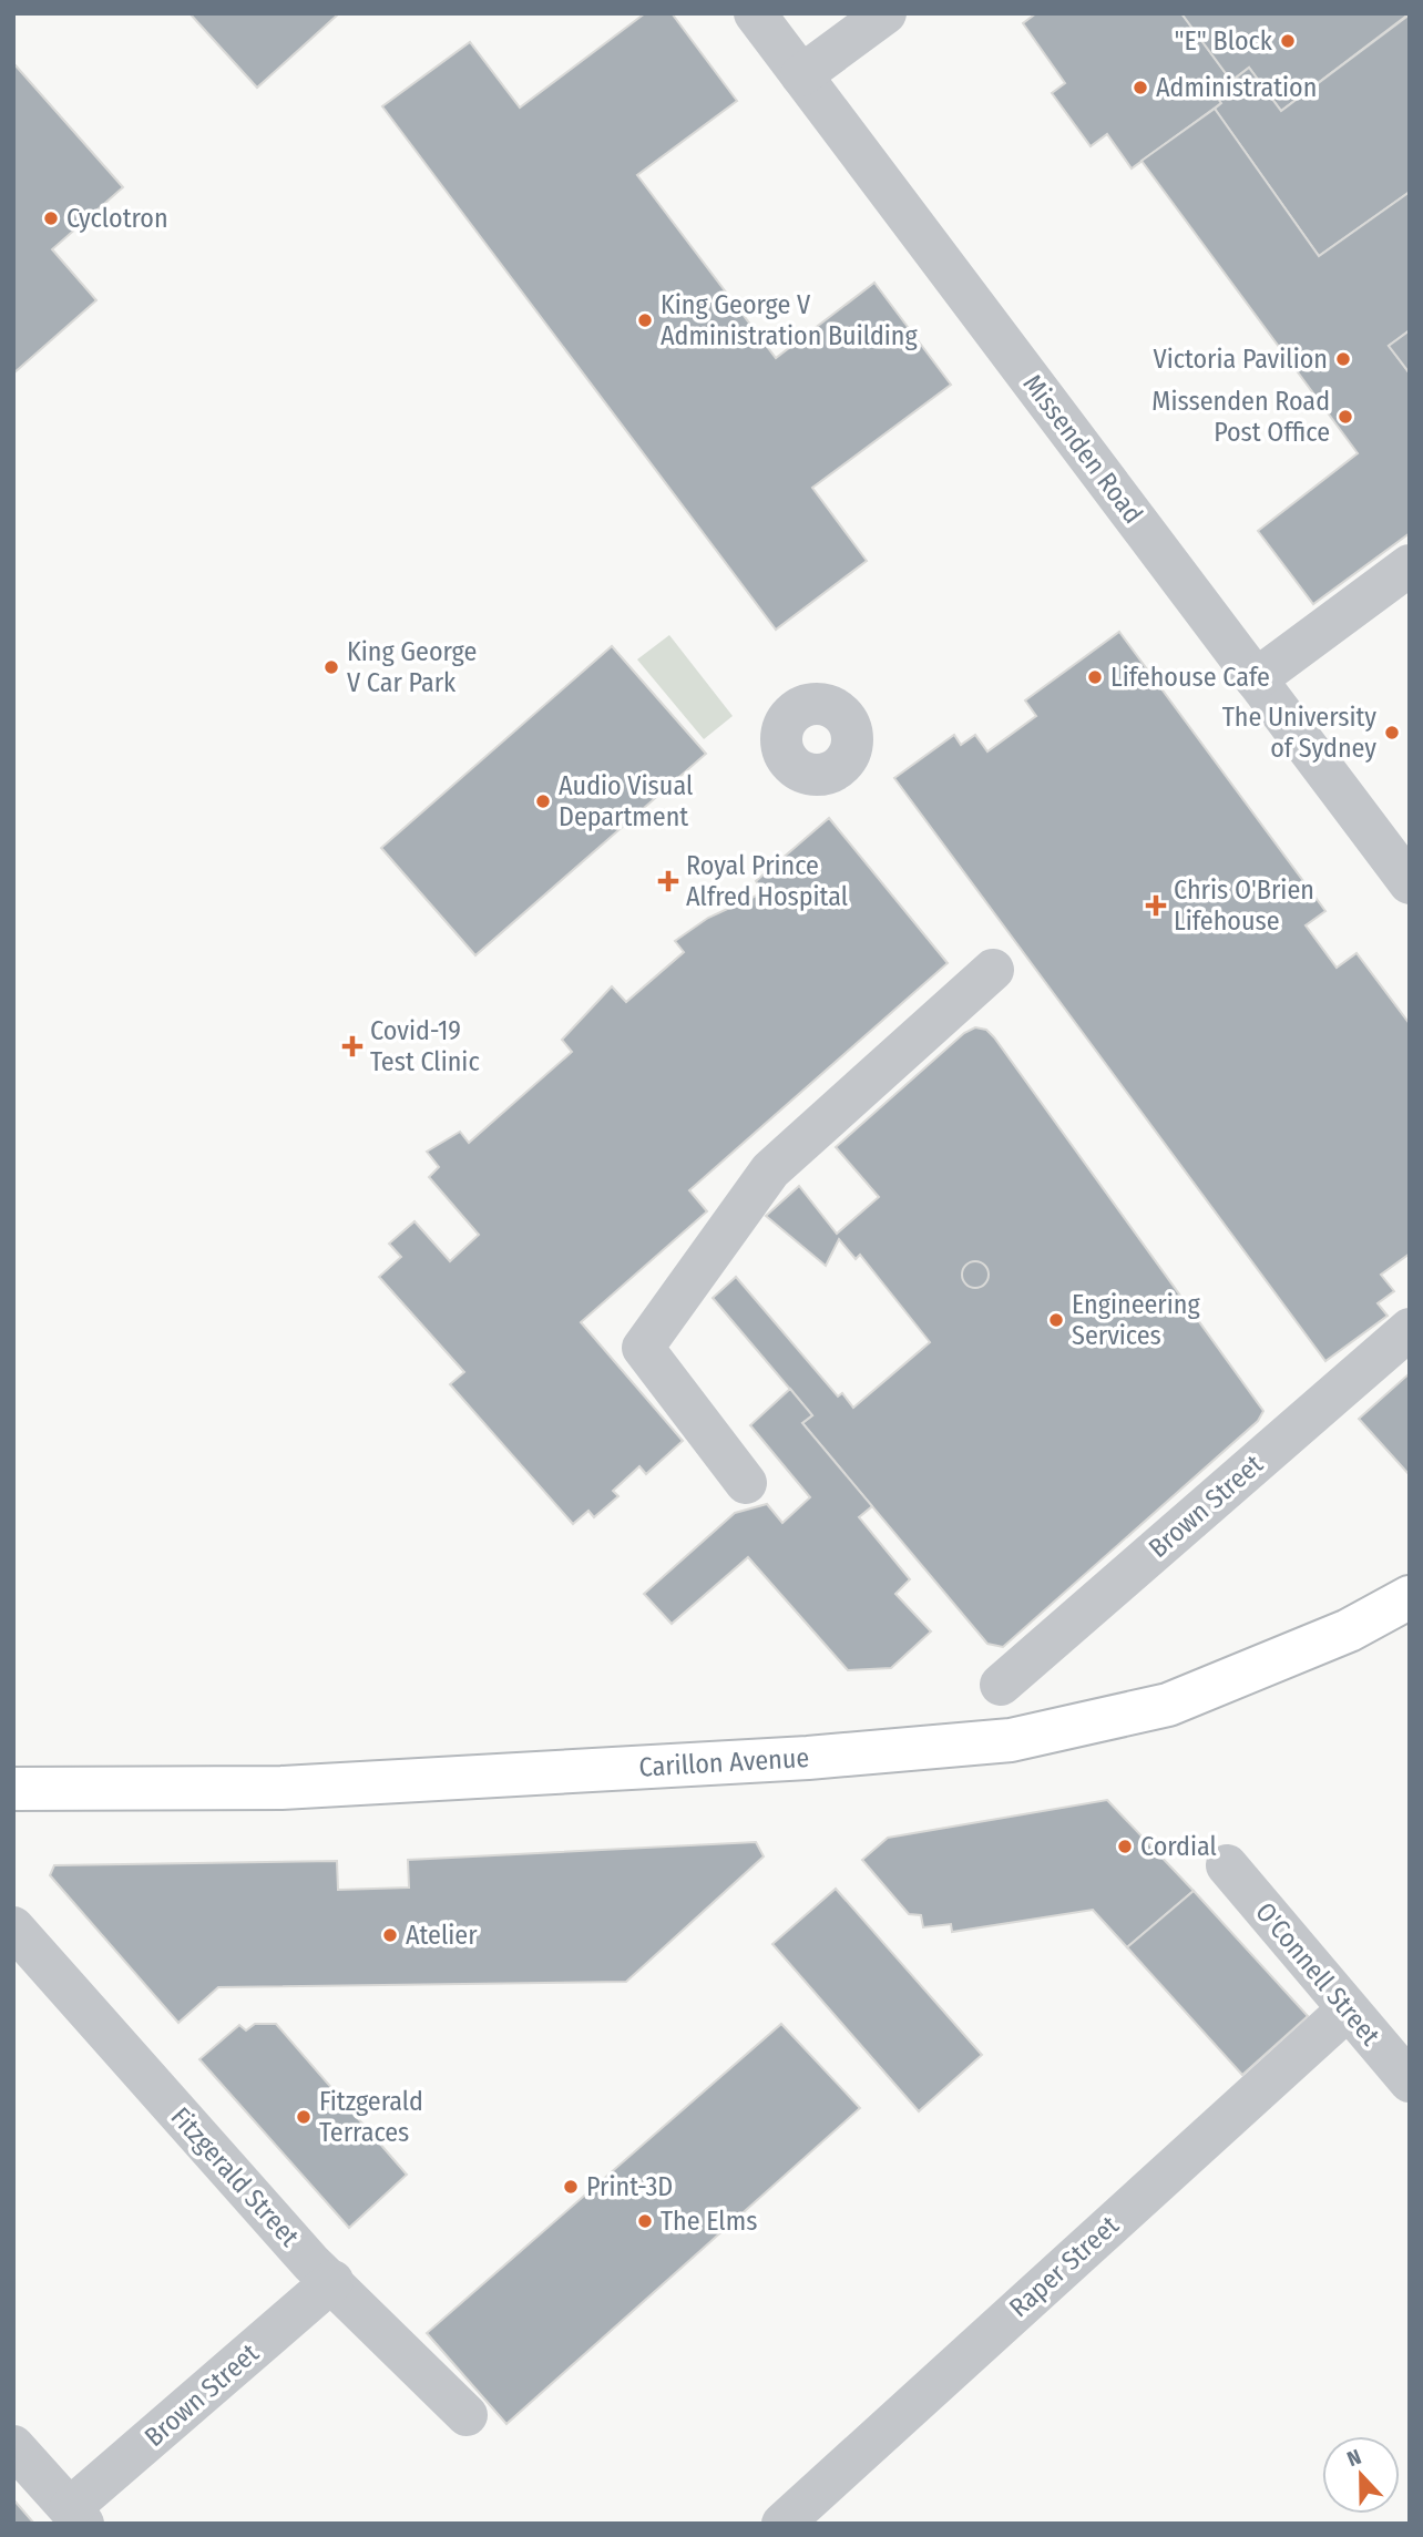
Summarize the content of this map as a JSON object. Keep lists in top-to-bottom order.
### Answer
{
  "streets": {
    "main road": ["Carillon Avenue"],
    "street": [
      "Missenden Road",
      "Brown Street",
      "O'Connell Street",
      "Fitzgerald Street",
      "Raper Street"
    ]
  },
  "crossings": [
    ["Brown Street", "Fitzgerald Street"],
    ["O'Connell Street", "Raper Street"]
  ],
  "places": {
    "other": [
      "\"E\" Block",
      "Administration",
      "Cyclotron",
      "King George V Administration Building",
      "Victoria Pavilion",
      "Missenden Road Post Office",
      "King George V Car Park",
      "Lifehouse Cafe",
      "The University of Sydney",
      "Audio Visual Department",
      "Engineering Services",
      "Cordial",
      "Atelier",
      "Fitzgerald Terraces",
      "Print-3D",
      "The Elms"
    ],
    "health": ["Royal Prince Alfred Hospital", "Chris O'Brien Lifehouse", "Covid-19 Test Clinic"]
  },
  "north": "top"
}
